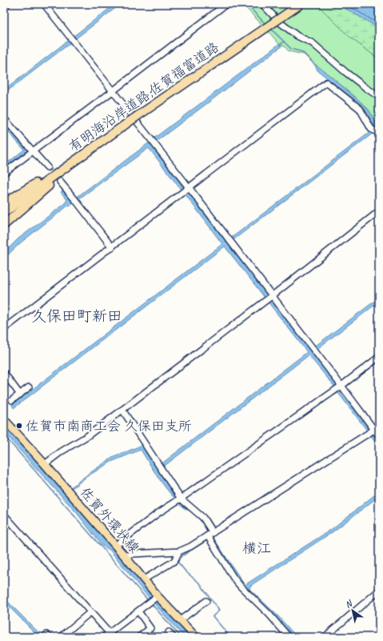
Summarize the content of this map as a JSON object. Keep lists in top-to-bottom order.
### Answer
{
  "streets": {
    "highway": ["有明海沿岸道路;佐賀福富道路"],
    "main road": ["佐賀外環状線"]
  },
  "districts": ["久保田町新田", "横江"],
  "places": ["佐賀市南商工会 久保田支所"],
  "north": "top left"
}
